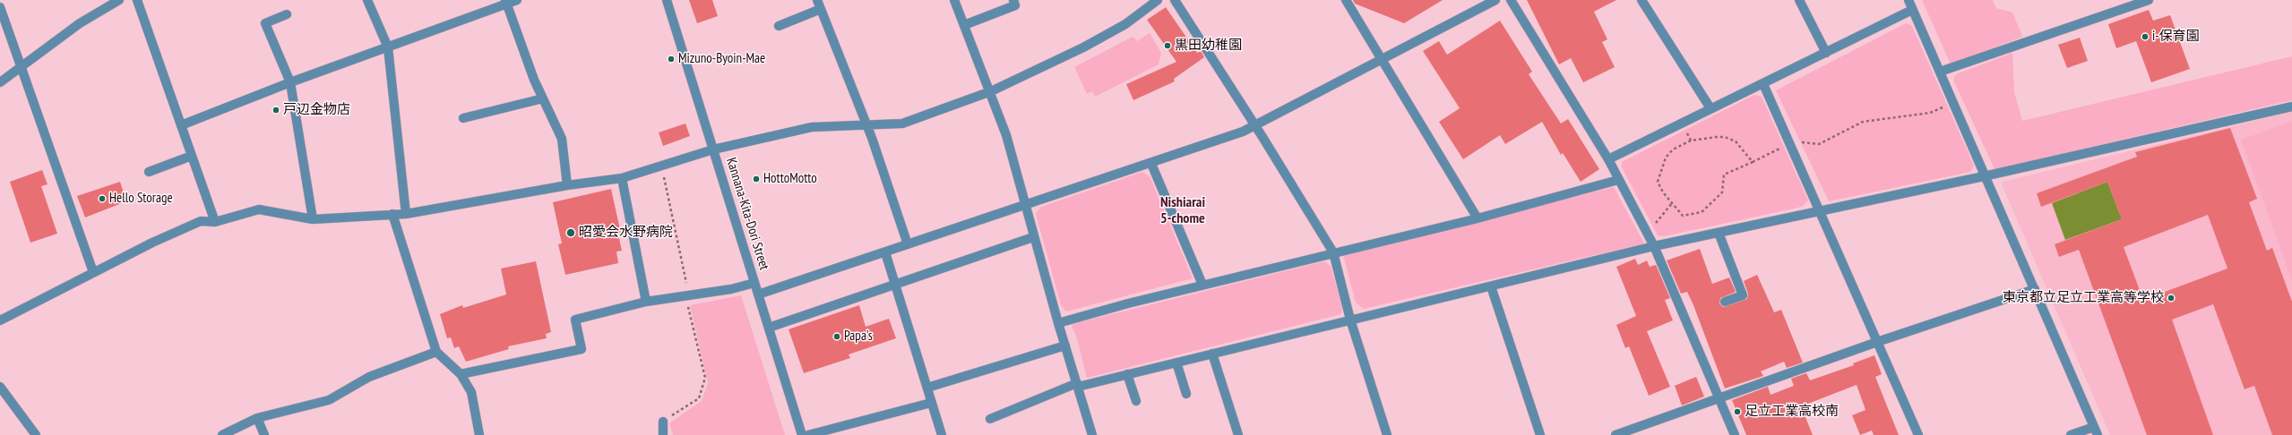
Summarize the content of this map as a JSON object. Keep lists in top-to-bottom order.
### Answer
{
  "streets": {
    "street": ["Kannana-Kita-Dori Street"]
  },
  "districts": ["Nishiarai 5-chome"],
  "places": [
    "i-保育園",
    "黒田幼稚園",
    "Mizuno-Byoin-Mae",
    "戸辺金物店",
    "HottoMotto",
    "Hello Storage",
    "昭愛会水野病院",
    "東京都立足立工業高等学校",
    "Papa's",
    "足立工業高校南"
  ]
}
